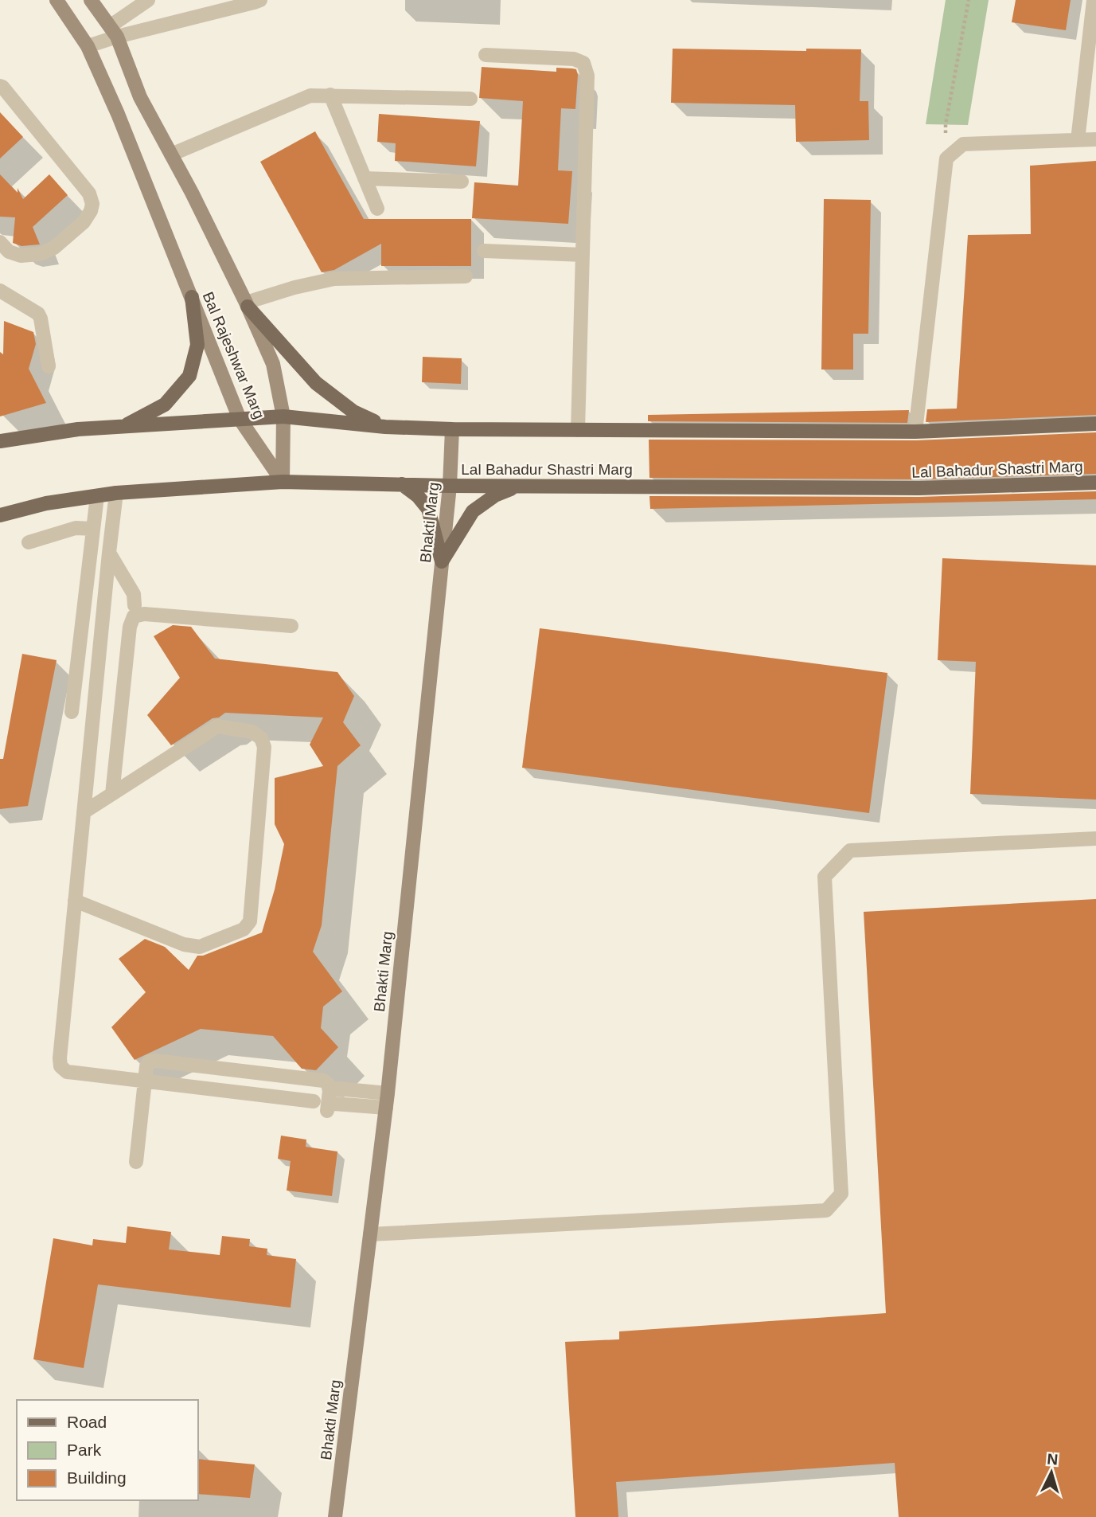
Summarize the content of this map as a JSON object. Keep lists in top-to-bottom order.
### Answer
{
  "streets": {
    "main road": ["Bal Rajeshwar Marg", "Lal Bahadur Shastri Marg", "Bhakti Marg"]
  },
  "crossings": [
    ["Bal Rajeshwar Marg", "Lal Bahadur Shastri Marg"],
    ["Lal Bahadur Shastri Marg", "Bhakti Marg"]
  ],
  "legend": ["Road", "Park", "Building"],
  "north": "top"
}
